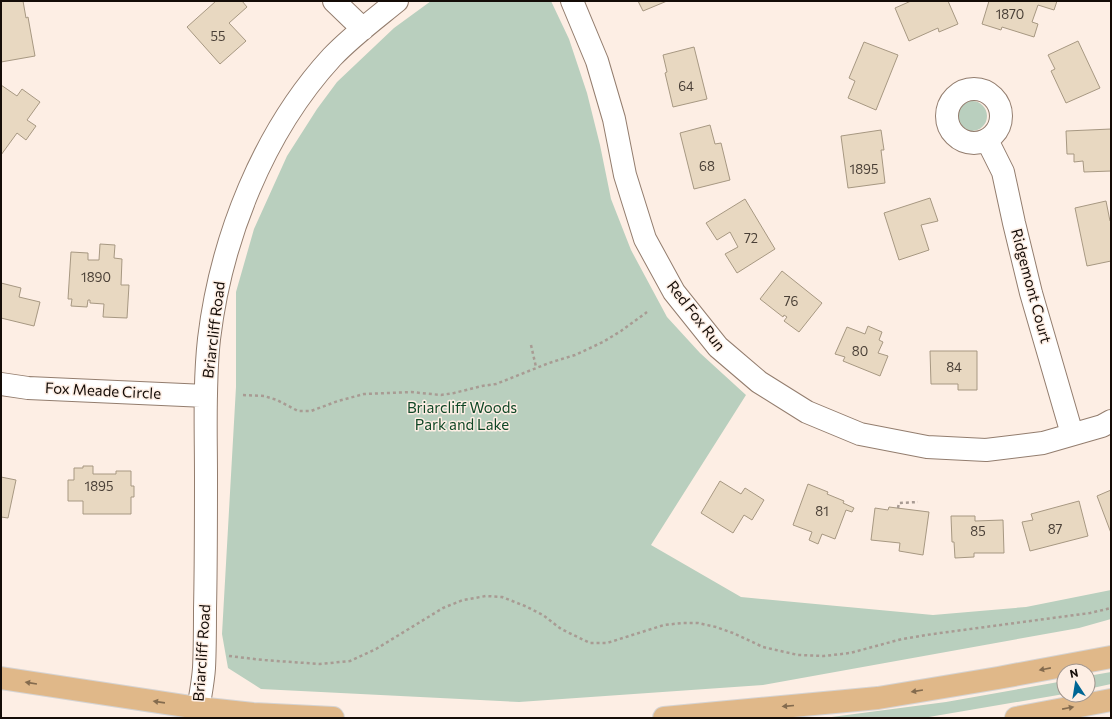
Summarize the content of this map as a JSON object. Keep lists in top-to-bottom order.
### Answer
{
  "streets": {
    "street": [
      "Ridgemont Court",
      "Red Fox Run",
      "Briarcliff Road",
      "Fox Meade Circle"
    ]
  },
  "crossings": [
    ["Ridgemont Court", "Red Fox Run"],
    ["Briarcliff Road", "Fox Meade Circle"]
  ],
  "parks": ["Briarcliff Woods Park and Lake"],
  "house_numbers": [
    "1870",
    "55",
    "64",
    "68",
    "1895",
    "72",
    "1890",
    "76",
    "80",
    "84",
    "1895",
    "81",
    "87",
    "85"
  ],
  "north": "top"
}
